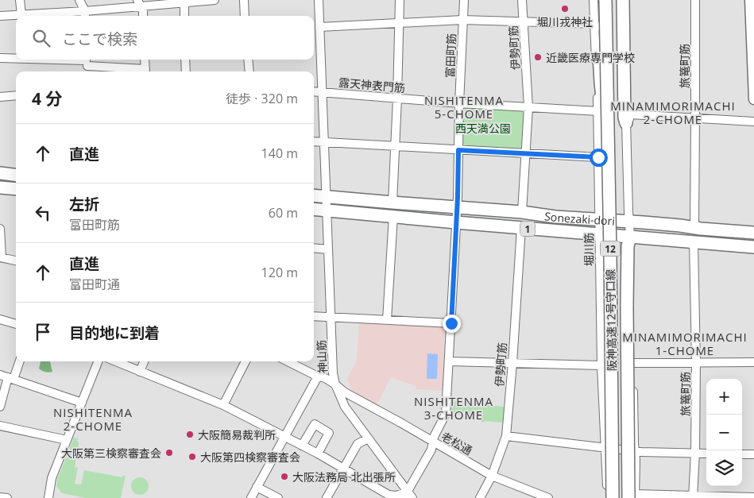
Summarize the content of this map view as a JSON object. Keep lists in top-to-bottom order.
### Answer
{
  "streets": {
    "highway": [
      "Sonezaki-dori",
      "1",
      "12",
      "阪神高速12号守口線"
    ],
    "street": [
      "伊勢町筋",
      "富田町筋",
      "旅篭町筋",
      "露天神表門筋",
      "堀川筋",
      "神山筋",
      "老松通"
    ]
  },
  "crossings": [
    ["伊勢町筋", "露天神表門筋"],
    ["伊勢町筋", "Sonezaki-dori"],
    ["伊勢町筋", "老松通"],
    ["富田町筋", "露天神表門筋"],
    ["富田町筋", "Sonezaki-dori"],
    ["旅篭町筋", "Sonezaki-dori"],
    ["露天神表門筋", "堀川筋"],
    ["露天神表門筋", "神山筋"],
    ["Sonezaki-dori", "堀川筋"],
    ["Sonezaki-dori", "神山筋"],
    ["神山筋", "老松通"]
  ],
  "districts": [
    "NISHITENMA 5-CHOME",
    "MINAMIMORIMACHI 2-CHOME",
    "MINAMIMORIMACHI 1-CHOME",
    "NISHITENMA 3-CHOME",
    "NISHITENMA 2-CHOME"
  ],
  "parks": ["西天満公園"],
  "places": [
    "堀川戎神社",
    "近畿医療専門学校",
    "大阪簡易裁判所",
    "大阪第三検察審査会",
    "大阪第四検察審査会",
    "大阪法務局 北出張所"
  ],
  "page": {
    "search": "ここで検索",
    "heading": ["4 分", "徒歩 · 320 m"],
    "list": [
      ["直進", "140 m"],
      ["左折", "富田町筋", "60 m"],
      ["直進", "富田町通", "120 m"],
      "目的地に到着"
    ],
    "map_buttons": ["+", "−"]
  }
}
